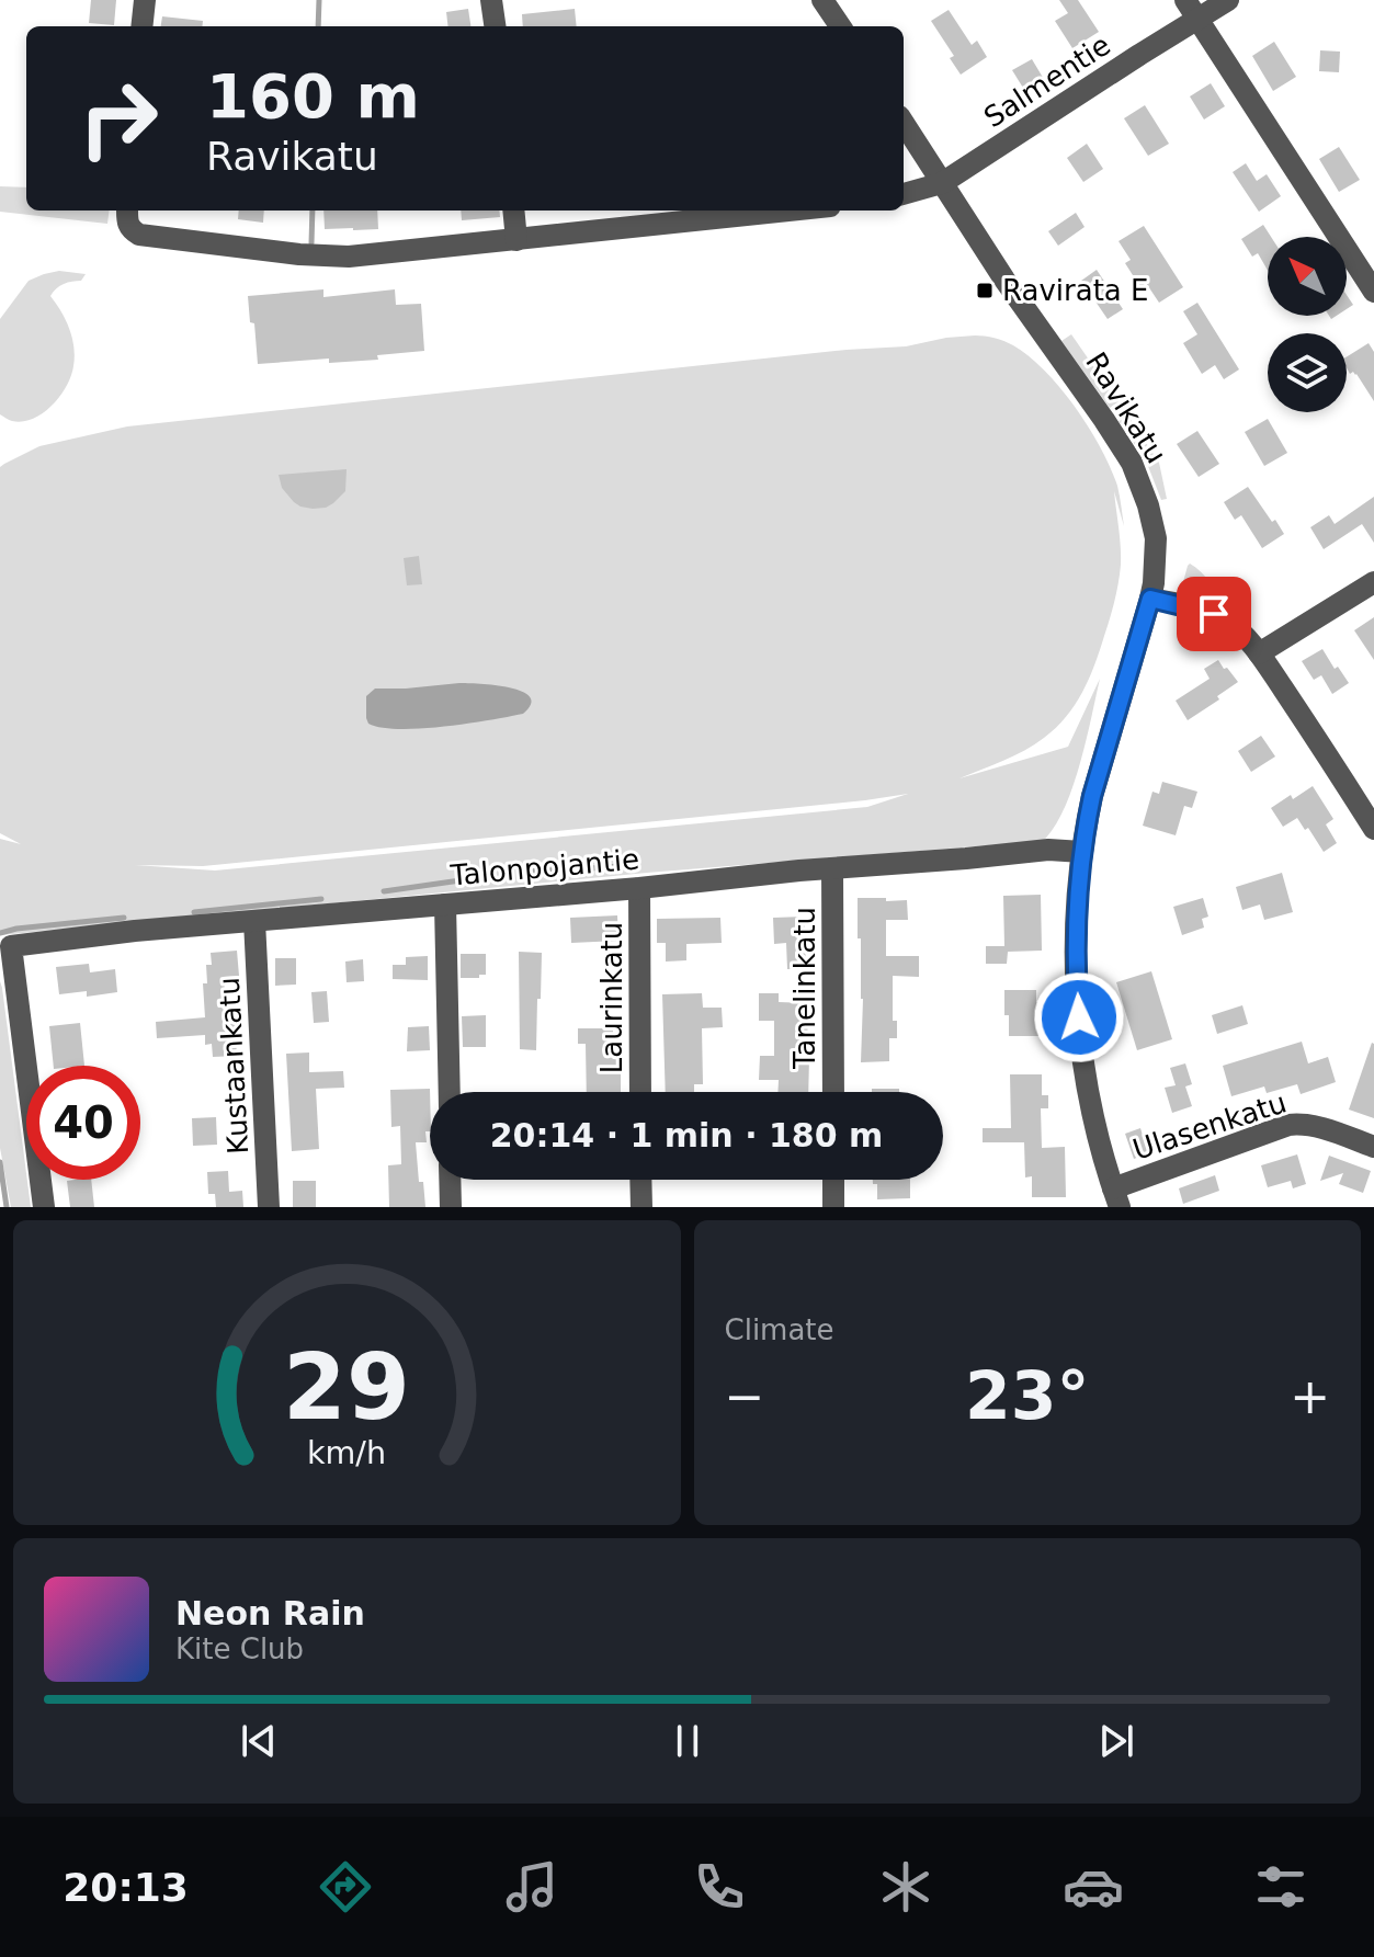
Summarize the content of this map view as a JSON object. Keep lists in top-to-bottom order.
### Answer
{
  "streets": {
    "street": [
      "Salmentie",
      "Ravikatu",
      "Talonpojantie",
      "Tanelinkatu",
      "Laurinkatu",
      "Kustaankatu",
      "Ulasenkatu"
    ]
  },
  "crossings": [
    ["Salmentie", "Ravikatu"],
    ["Ravikatu", "Talonpojantie"],
    ["Ravikatu", "Ulasenkatu"],
    ["Talonpojantie", "Tanelinkatu"],
    ["Talonpojantie", "Laurinkatu"],
    ["Talonpojantie", "Kustaankatu"]
  ],
  "places": {
    "transit": ["Ravirata E"]
  },
  "north": "top left",
  "page": {
    "turn": ["160 m", "Ravikatu"],
    "limit": "40",
    "trip": "20:14 · 1 min · 180 m",
    "tile": "Climate",
    "heat": ["−", "23°", "+"],
    "song": ["Neon Rain", "Kite Club"],
    "tabs": "20:13",
    "gauge": ["29", "km/h"]
  }
}
